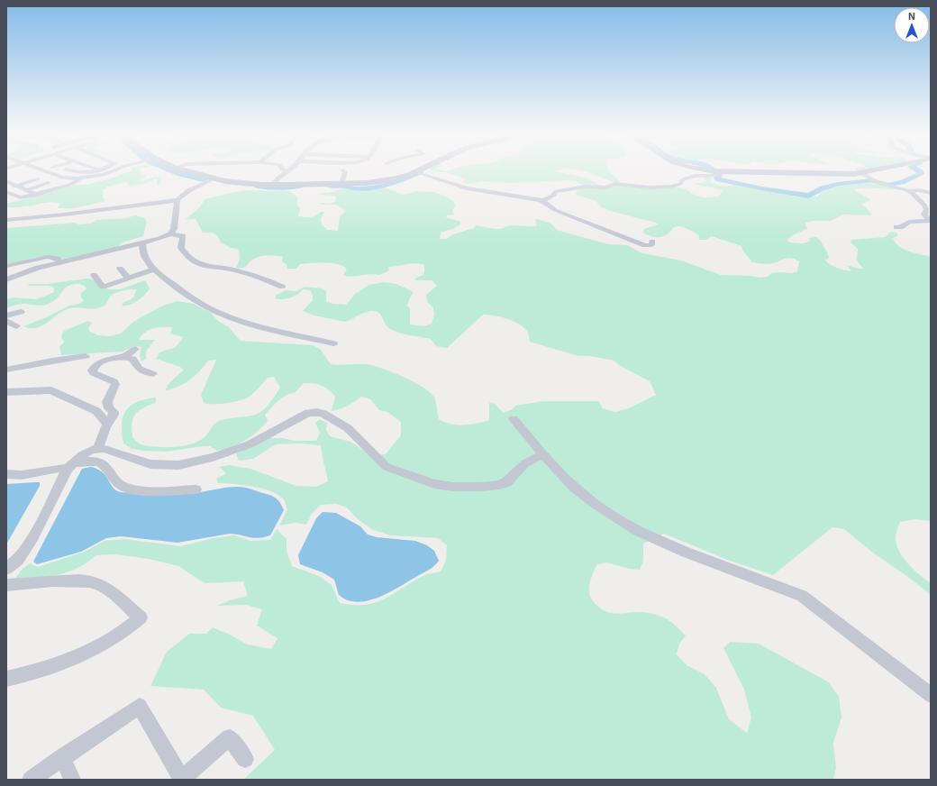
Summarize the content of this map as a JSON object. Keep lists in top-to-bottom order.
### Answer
{
  "north": "top"
}
